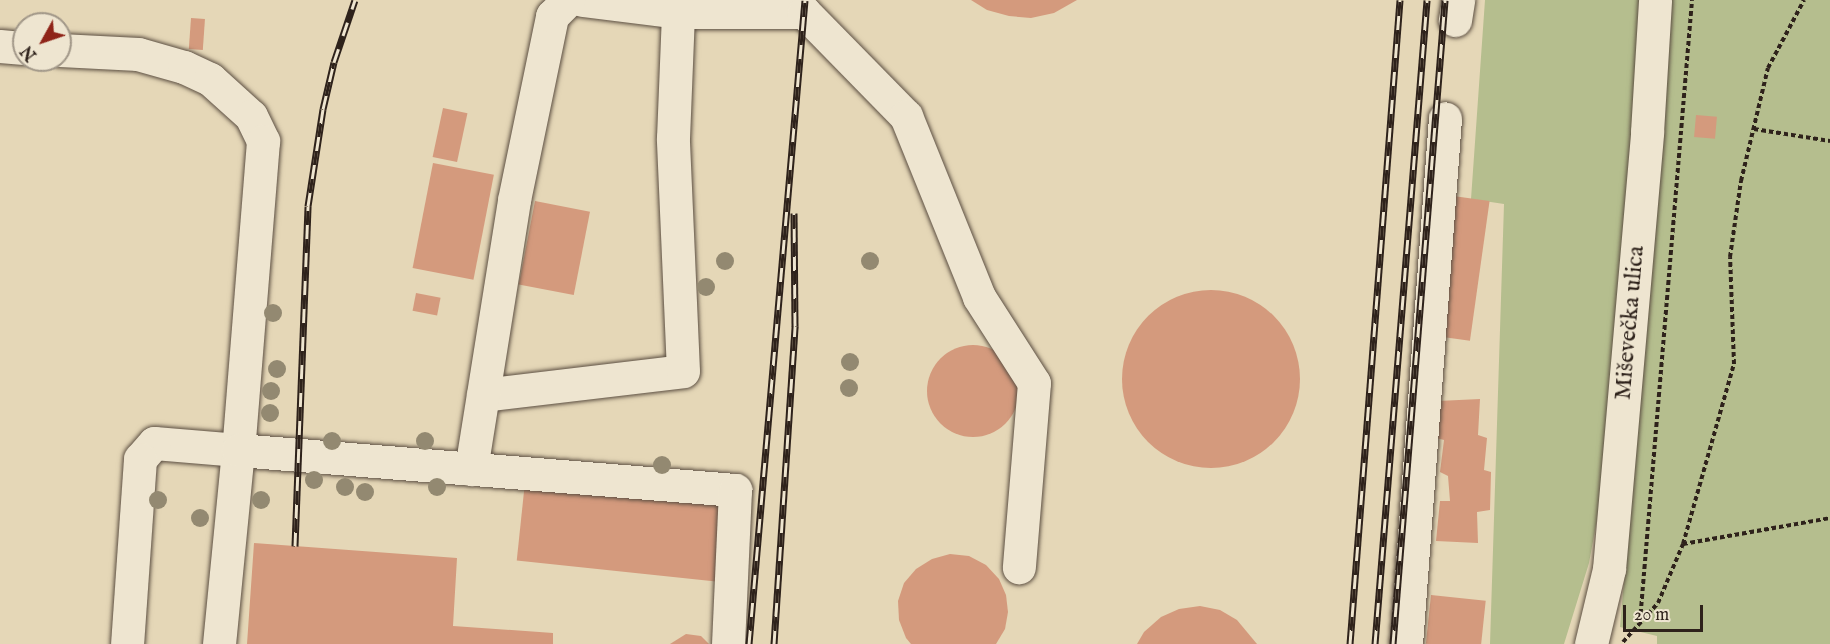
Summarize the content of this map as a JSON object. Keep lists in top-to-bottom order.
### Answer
{
  "streets": {
    "street": ["Miševečka ulica"]
  },
  "scale_bar": "20 m",
  "north": "bottom left"
}
